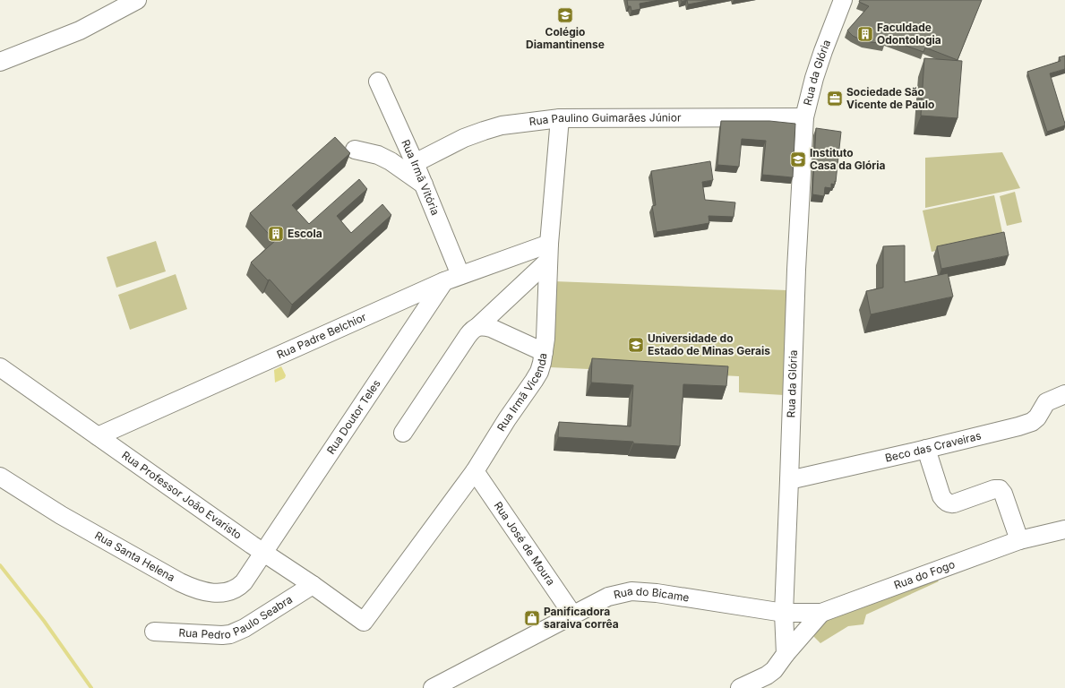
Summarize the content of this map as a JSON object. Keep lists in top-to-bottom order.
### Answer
{
  "streets": {
    "street": [
      "Rua da Glória",
      "Rua Paulino Guimarães Júnior",
      "Rua Irmã Vitória",
      "Rua Padre Belchior",
      "Rua Irmã Vicenda",
      "Rua Doutor Teles",
      "Beco das Craveiras",
      "Rua Professor João Evaristo",
      "Rua José de Moura",
      "Rua Santa Helena",
      "Rua do Fogo",
      "Rua do Bicame",
      "Rua Pedro Paulo Seabra"
    ]
  },
  "crossings": [
    ["Rua da Glória", "Rua Paulino Guimarães Júnior"],
    ["Rua da Glória", "Beco das Craveiras"],
    ["Rua da Glória", "Rua do Fogo"],
    ["Rua da Glória", "Rua do Bicame"],
    ["Rua Paulino Guimarães Júnior", "Rua Irmã Vitória"],
    ["Rua Paulino Guimarães Júnior", "Rua Irmã Vicenda"],
    ["Rua Irmã Vitória", "Rua Padre Belchior"],
    ["Rua Padre Belchior", "Rua Irmã Vicenda"],
    ["Rua Padre Belchior", "Rua Doutor Teles"],
    ["Rua Padre Belchior", "Rua Professor João Evaristo"],
    ["Rua Irmã Vicenda", "Rua Professor João Evaristo"],
    ["Rua Irmã Vicenda", "Rua José de Moura"],
    ["Rua Doutor Teles", "Rua Professor João Evaristo"],
    ["Rua Doutor Teles", "Rua Santa Helena"],
    ["Rua Professor João Evaristo", "Rua Santa Helena"],
    ["Rua Professor João Evaristo", "Rua Pedro Paulo Seabra"],
    ["Rua José de Moura", "Rua do Bicame"],
    ["Rua do Fogo", "Rua do Bicame"]
  ],
  "places": {
    "school or university": ["Colégio Diamantinense", "Instituto Casa da Glória", "Universidade do Estado de Minas Gerais"],
    "building": ["Faculdade Odontologia", "Escola"],
    "office": ["Sociedade São Vicente de Paulo"],
    "shop": ["Panificadora saraiva corrêa"]
  }
}
